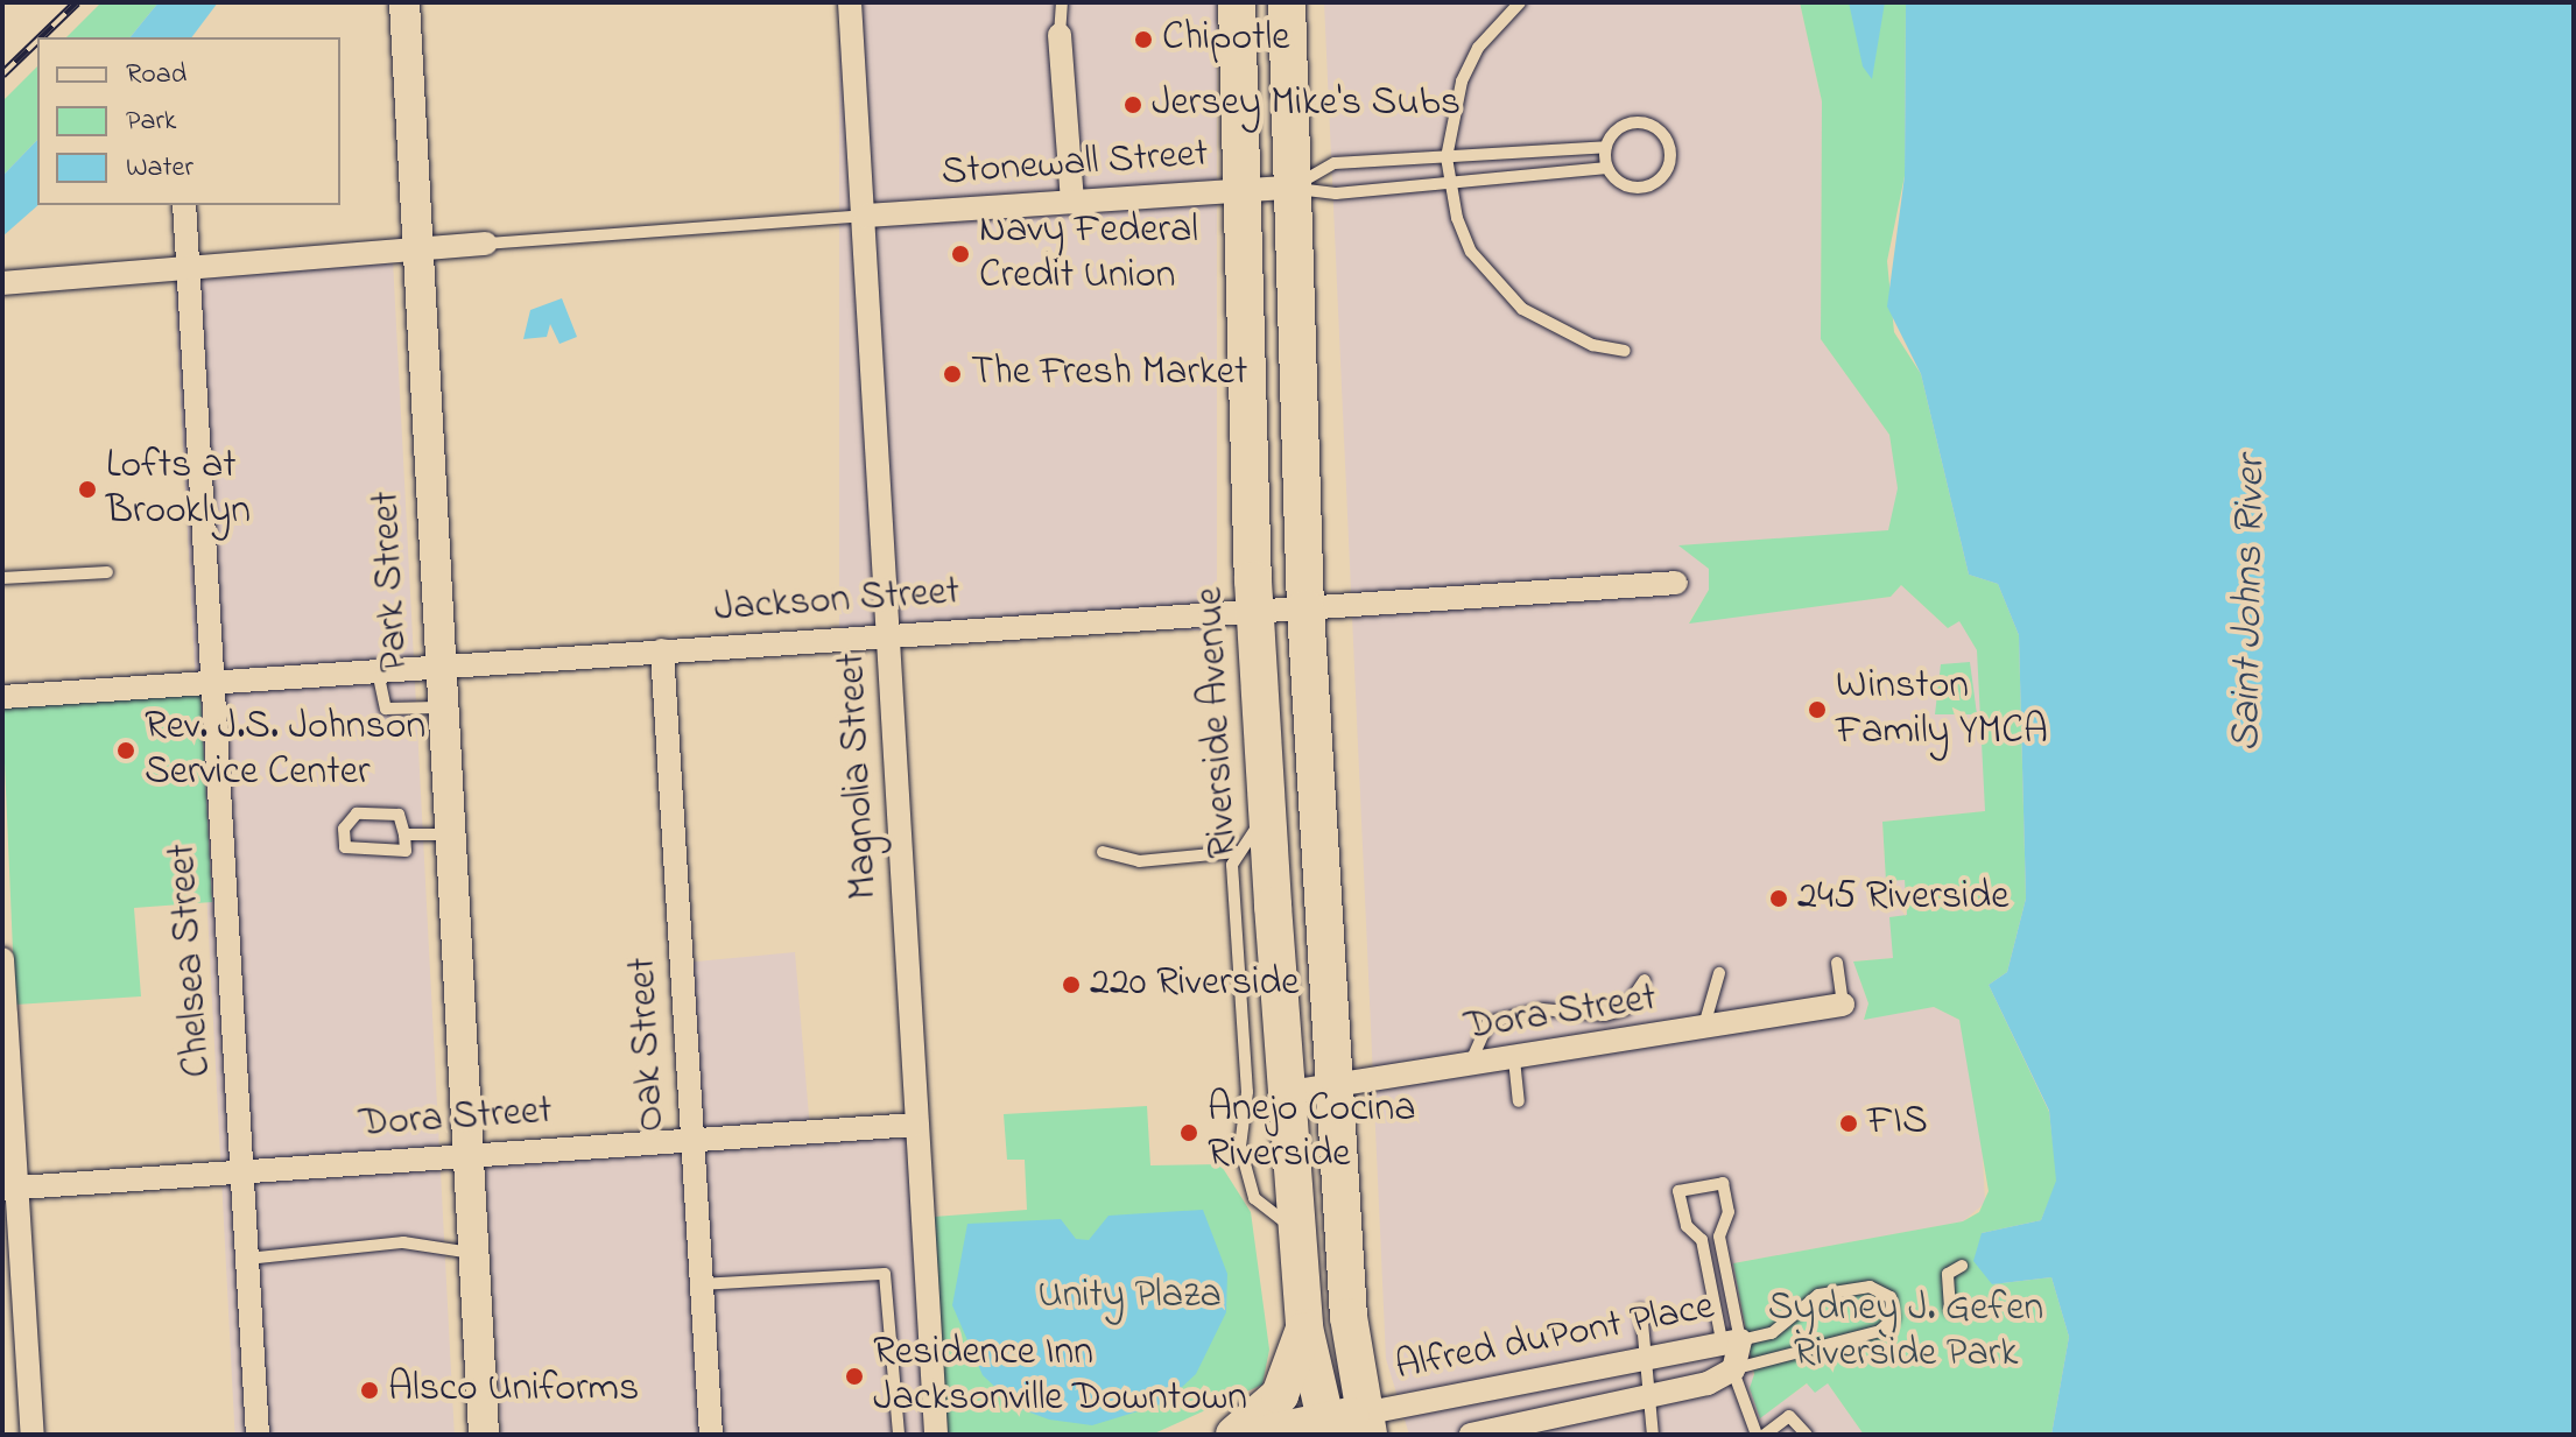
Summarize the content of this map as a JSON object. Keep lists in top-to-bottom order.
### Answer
{
  "streets": {
    "main road": ["Riverside Avenue"],
    "street": [
      "Stonewall Street",
      "Park Street",
      "Jackson Street",
      "Magnolia Street",
      "Chelsea Street",
      "Dora Street",
      "Oak Street",
      "Alfred duPont Place"
    ]
  },
  "crossings": [
    ["Stonewall Street", "Riverside Avenue"],
    ["Stonewall Street", "Magnolia Street"],
    ["Park Street", "Jackson Street"],
    ["Park Street", "Dora Street"],
    ["Jackson Street", "Riverside Avenue"],
    ["Jackson Street", "Magnolia Street"],
    ["Jackson Street", "Chelsea Street"],
    ["Jackson Street", "Oak Street"],
    ["Riverside Avenue", "Dora Street"],
    ["Magnolia Street", "Dora Street"],
    ["Chelsea Street", "Dora Street"],
    ["Dora Street", "Oak Street"]
  ],
  "water": ["Saint Johns River"],
  "parks": ["Unity Plaza", "Sydney J. Gefen Riverside Park"],
  "places": [
    "Chipotle",
    "Jersey Mike's Subs",
    "Navy Federal Credit Union",
    "The Fresh Market",
    "Lofts at Brooklyn",
    "Winston Family YMCA",
    "Rev. J.S. Johnson Service Center",
    "245 Riverside",
    "220 Riverside",
    "FIS",
    "Anejo Cocina Riverside",
    "Residence Inn Jacksonville Downtown",
    "Alsco Uniforms"
  ],
  "legend": ["Road", "Park", "Water"]
}
